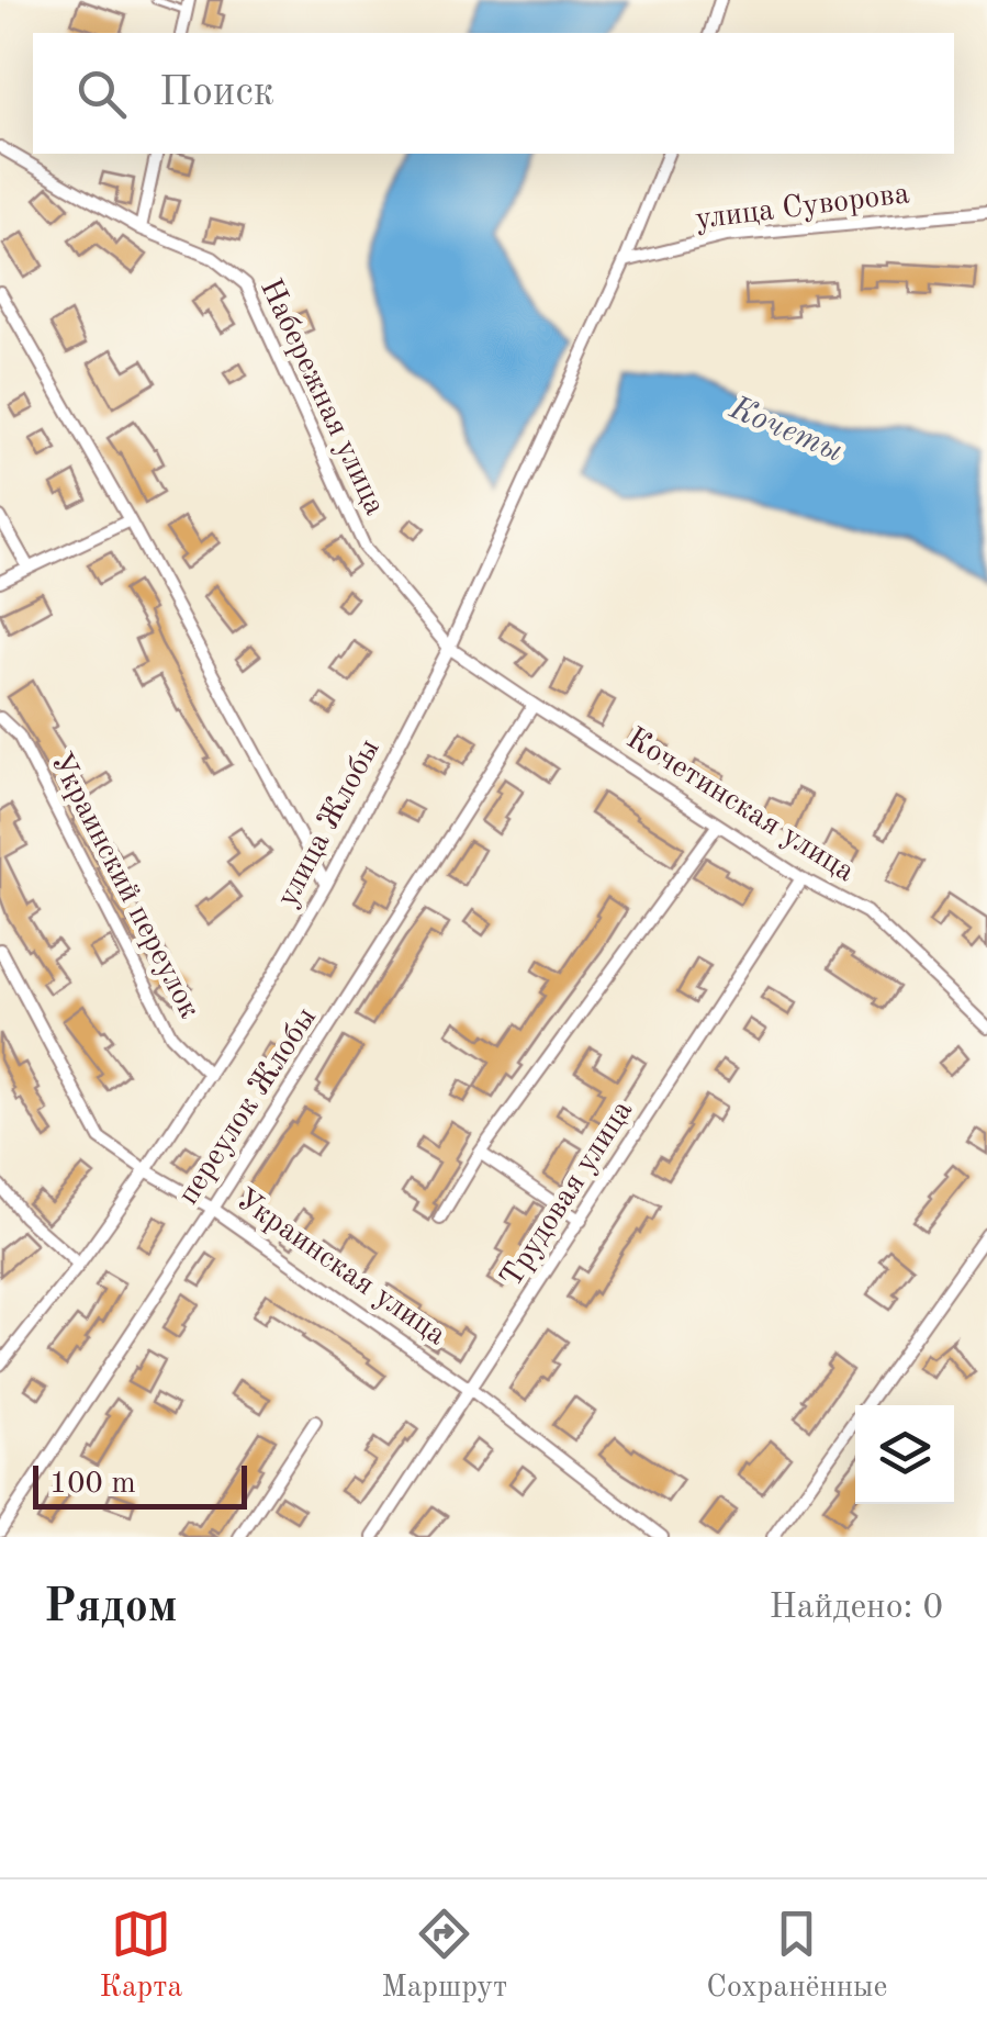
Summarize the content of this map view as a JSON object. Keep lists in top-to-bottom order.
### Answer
{
  "streets": {
    "street": [
      "улица Суворова",
      "Набережная улица",
      "Кочетинская улица",
      "улица Жлобы",
      "Украинский переулок",
      "переулок Жлобы",
      "Трудовая улица",
      "Украинская улица"
    ]
  },
  "crossings": [
    ["улица Суворова", "улица Жлобы"],
    ["Набережная улица", "Кочетинская улица"],
    ["Набережная улица", "улица Жлобы"],
    ["Кочетинская улица", "улица Жлобы"],
    ["Кочетинская улица", "переулок Жлобы"],
    ["Кочетинская улица", "Трудовая улица"],
    ["улица Жлобы", "Украинский переулок"],
    ["улица Жлобы", "Украинская улица"],
    ["переулок Жлобы", "Украинская улица"],
    ["Трудовая улица", "Украинская улица"]
  ],
  "water": ["Кочеты"],
  "scale_bar": "100 m",
  "page": {
    "search": "Поиск",
    "scale": "100 m",
    "heading": ["Рядом", "Найдено: 0"],
    "nav": ["Карта", "Маршрут", "Сохранённые"]
  }
}
